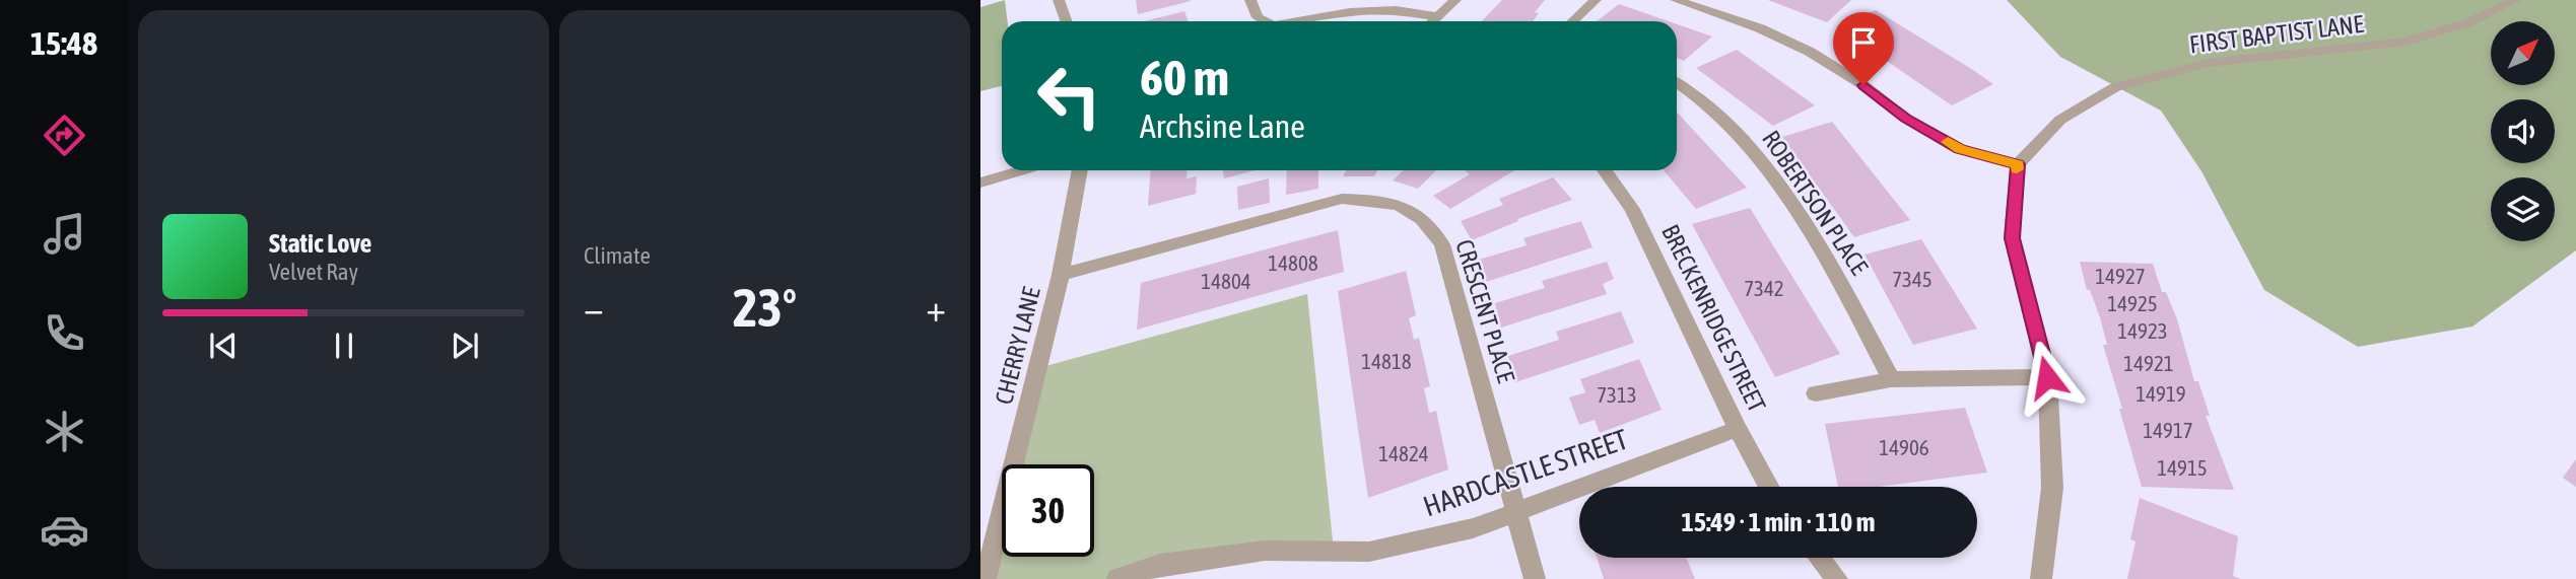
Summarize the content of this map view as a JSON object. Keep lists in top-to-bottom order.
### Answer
{
  "streets": {
    "street": [
      "FIRST BAPTIST LANE",
      "ROBERTSON PLACE",
      "CRESCENT PLACE",
      "BRECKENRIDGE STREET",
      "CHERRY LANE",
      "HARDCASTLE STREET"
    ]
  },
  "crossings": [
    ["CRESCENT PLACE", "CHERRY LANE"],
    ["CRESCENT PLACE", "HARDCASTLE STREET"],
    ["BRECKENRIDGE STREET", "HARDCASTLE STREET"]
  ],
  "house_numbers": [
    "14808",
    "14927",
    "7345",
    "14804",
    "7342",
    "14925",
    "14923",
    "14818",
    "14921",
    "14919",
    "7313",
    "14917",
    "14906",
    "14824",
    "14915"
  ],
  "north": "top right",
  "page": {
    "tabs": "15:48",
    "tile": "Climate",
    "turn": ["60 m", "Archsine Lane"],
    "song": ["Static Love", "Velvet Ray"],
    "heat": ["−", "23°", "+"],
    "limit": "30",
    "trip": "15:49 · 1 min · 110 m"
  }
}
